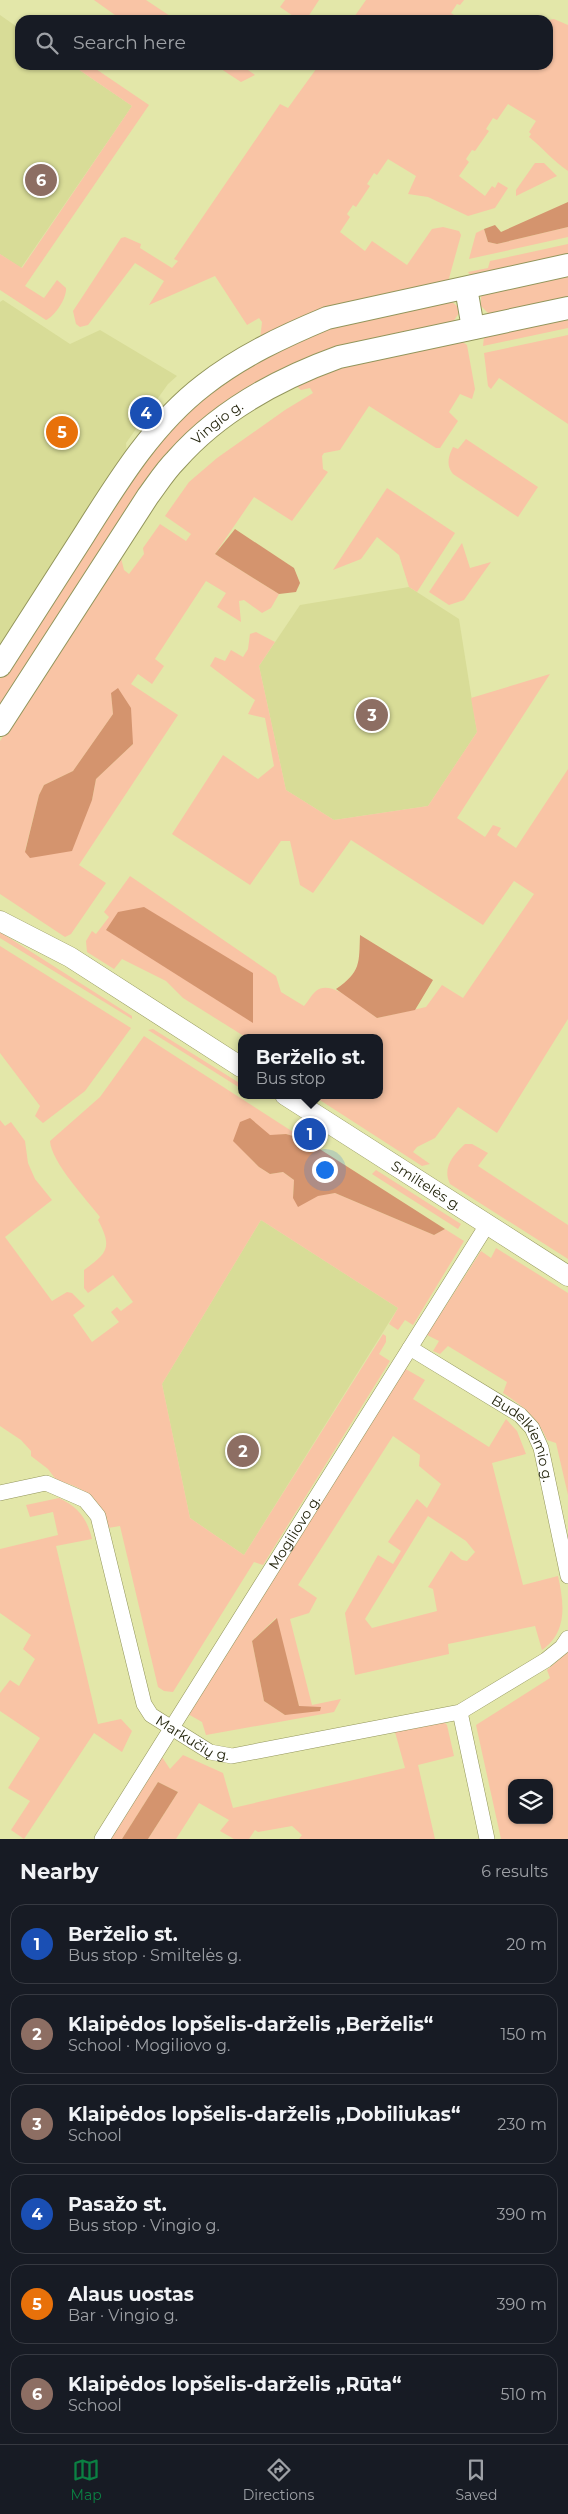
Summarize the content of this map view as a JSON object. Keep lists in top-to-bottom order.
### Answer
{
  "streets": {
    "main road": ["Vingio g."],
    "street": [
      "Smiltelės g.",
      "Budelkiemio g.",
      "Mogiliovo g.",
      "Markučių g."
    ]
  },
  "crossings": [
    ["Smiltelės g.", "Mogiliovo g."],
    ["Budelkiemio g.", "Mogiliovo g."],
    ["Mogiliovo g.", "Markučių g."]
  ],
  "page": {
    "search": "Search here",
    "pins": [
      "6",
      "4",
      "5",
      "3",
      "1",
      "2"
    ],
    "popup": ["Berželio st.", "Bus stop"],
    "heading": ["Nearby", "6 results"],
    "list": [
      {
        "mark": "1",
        "name": "Berželio st.",
        "note": "Bus stop · Smiltelės g.",
        "value": "20 m"
      },
      {
        "mark": "2",
        "name": "Klaipėdos lopšelis-darželis „Berželis“",
        "note": "School · Mogiliovo g.",
        "value": "150 m"
      },
      {
        "mark": "3",
        "name": "Klaipėdos lopšelis-darželis „Dobiliukas“",
        "note": "School",
        "value": "230 m"
      },
      {
        "mark": "4",
        "name": "Pasažo st.",
        "note": "Bus stop · Vingio g.",
        "value": "390 m"
      },
      {
        "mark": "5",
        "name": "Alaus uostas",
        "note": "Bar · Vingio g.",
        "value": "390 m"
      },
      {
        "mark": "6",
        "name": "Klaipėdos lopšelis-darželis „Rūta“",
        "note": "School",
        "value": "510 m"
      }
    ],
    "nav": ["Map", "Directions", "Saved"]
  }
}
